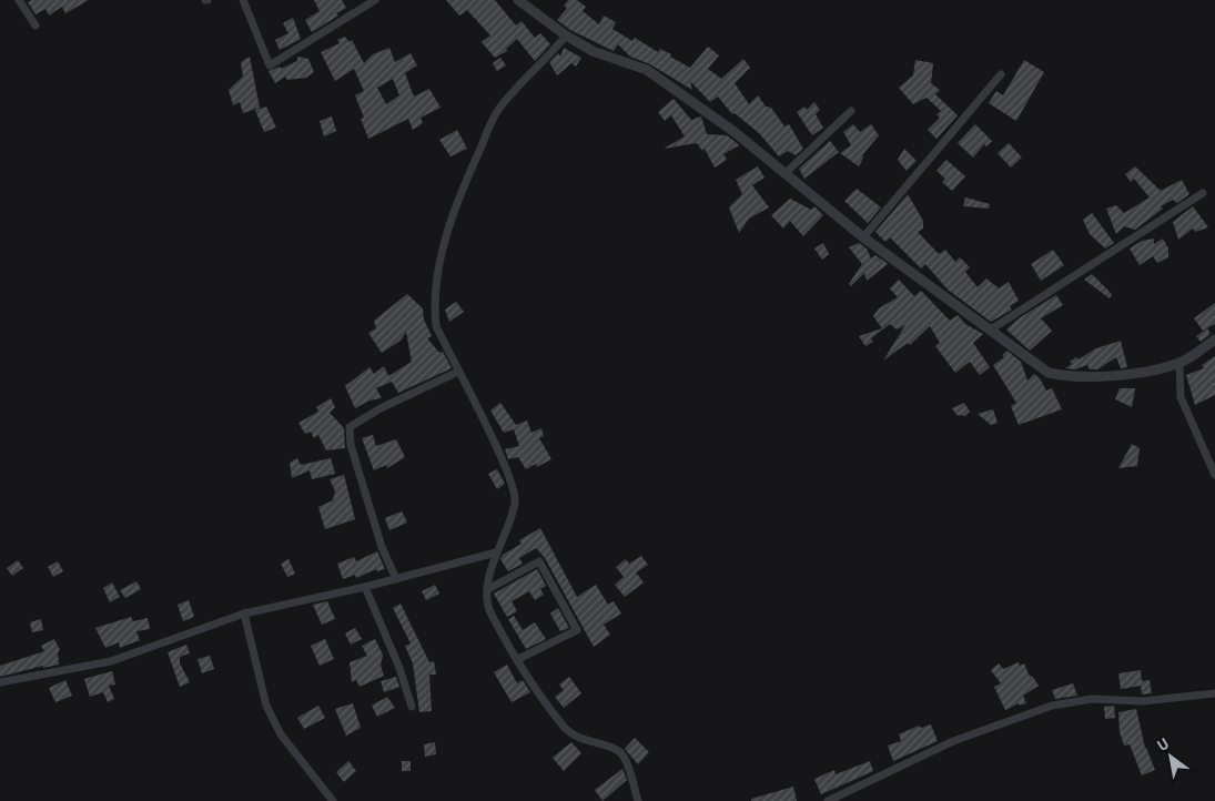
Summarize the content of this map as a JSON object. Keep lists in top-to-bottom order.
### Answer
{
  "north": "top left"
}
